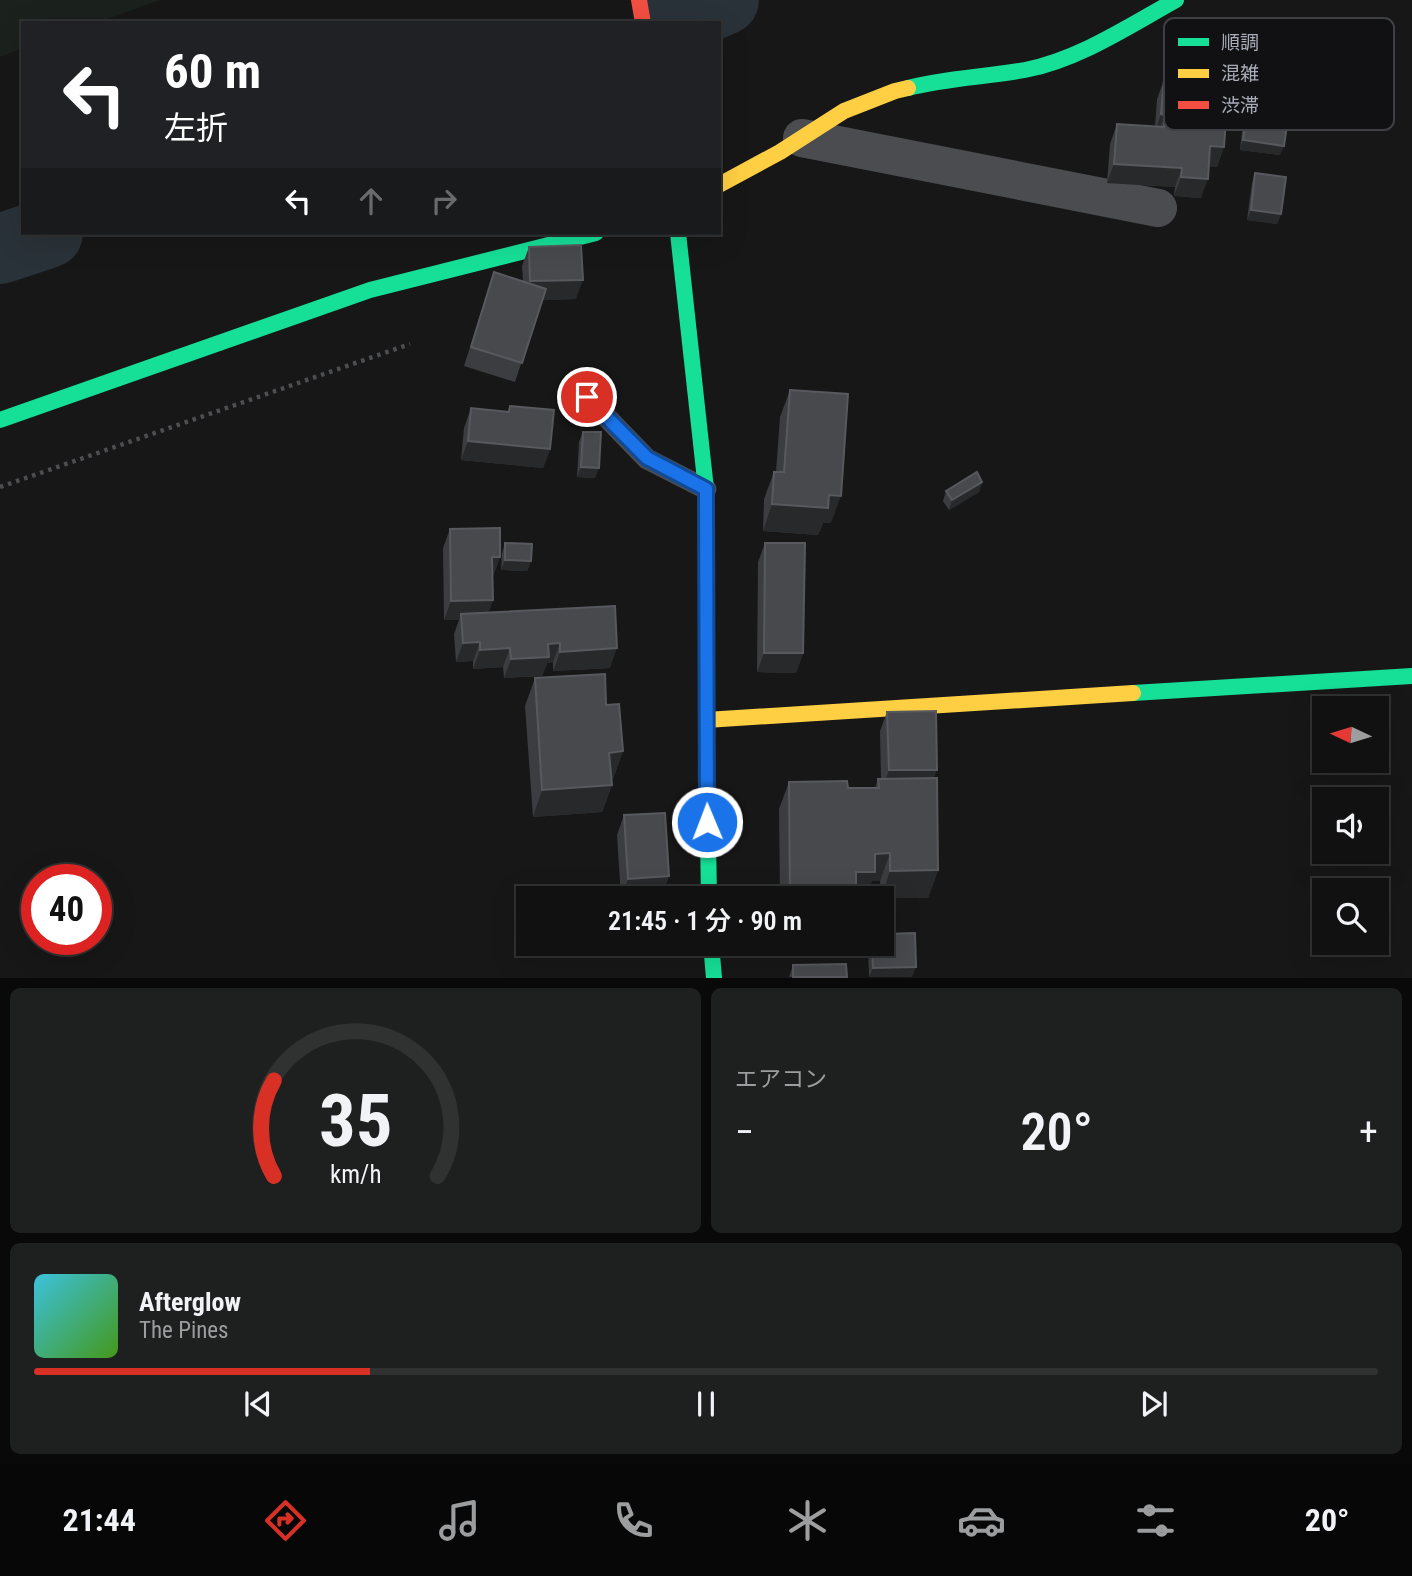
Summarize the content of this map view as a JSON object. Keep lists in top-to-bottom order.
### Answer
{
  "legend": ["順調", "混雑", "渋滞"],
  "north": "left",
  "page": {
    "turn": ["60 m", "左折"],
    "limit": "40",
    "trip": "21:45 · 1 分 · 90 m",
    "tile": "エアコン",
    "heat": ["−", "20°", "+"],
    "song": ["Afterglow", "The Pines"],
    "tabs": ["21:44", "20°"],
    "gauge": ["35", "km/h"]
  }
}
